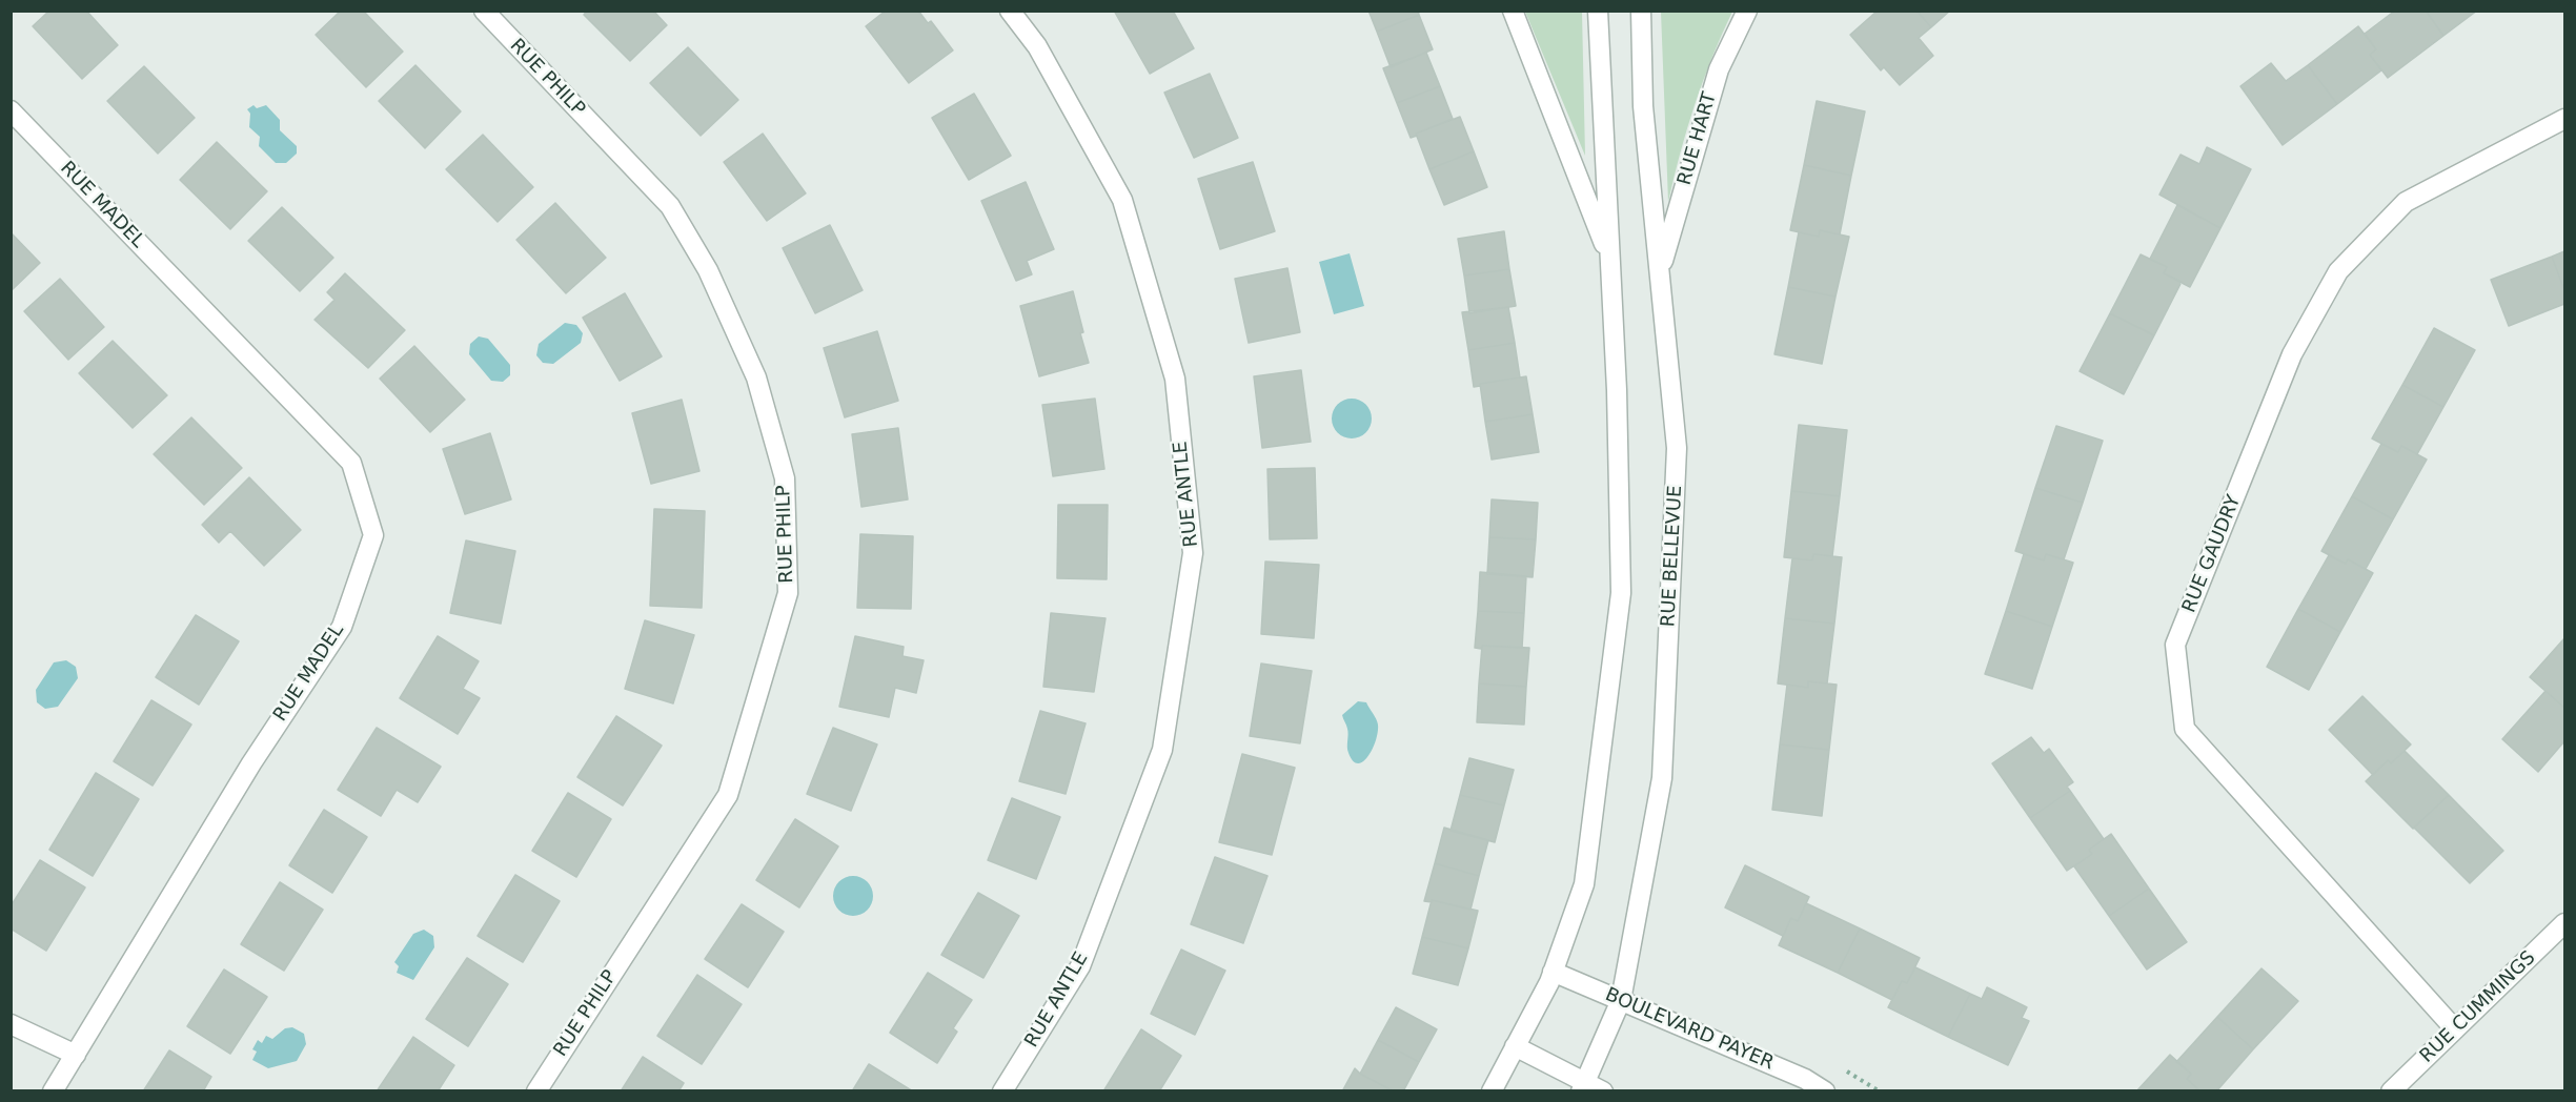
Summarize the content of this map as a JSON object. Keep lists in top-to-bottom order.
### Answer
{
  "streets": {
    "street": [
      "RUE PHILP",
      "RUE HART",
      "RUE MADEL",
      "RUE ANTLE",
      "RUE GAUDRY",
      "RUE BELLEVUE",
      "RUE CUMMINGS",
      "BOULEVARD PAYER"
    ]
  },
  "crossings": [
    ["RUE HART", "RUE BELLEVUE"],
    ["RUE GAUDRY", "RUE CUMMINGS"],
    ["RUE BELLEVUE", "BOULEVARD PAYER"]
  ]
}
